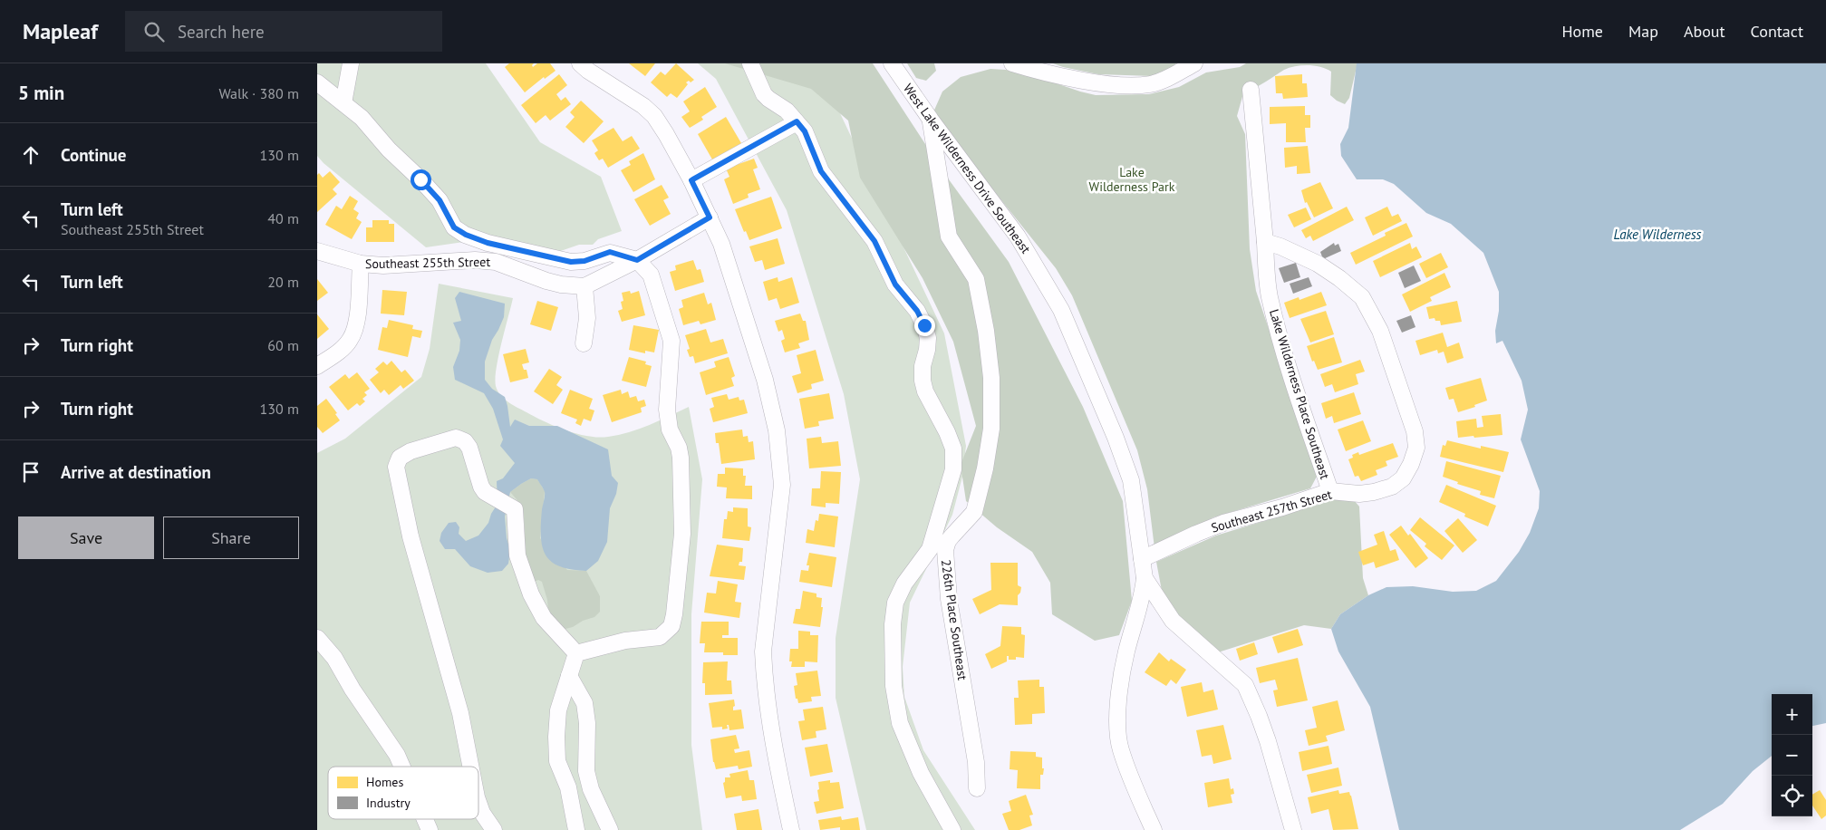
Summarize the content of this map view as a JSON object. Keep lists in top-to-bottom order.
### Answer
{
  "streets": {
    "street": [
      "West Lake Wilderness Drive Southeast",
      "Southeast 255th Street",
      "Lake Wilderness Place Southeast",
      "Southeast 257th Street",
      "226th Place Southeast"
    ]
  },
  "crossings": [
    ["West Lake Wilderness Drive Southeast", "Southeast 257th Street"],
    ["West Lake Wilderness Drive Southeast", "226th Place Southeast"],
    ["Lake Wilderness Place Southeast", "Southeast 257th Street"]
  ],
  "water": ["Lake Wilderness"],
  "parks": ["Lake Wilderness Park"],
  "legend": ["Homes", "Industry"],
  "page": {
    "header": "Mapleaf",
    "search": "Search here",
    "nav": [
      "Home",
      "Map",
      "About",
      "Contact"
    ],
    "heading": ["5 min", "Walk · 380 m"],
    "list": [
      ["Continue", "130 m"],
      ["Turn left", "Southeast 255th Street", "40 m"],
      ["Turn left", "20 m"],
      ["Turn right", "60 m"],
      ["Turn right", "130 m"],
      "Arrive at destination"
    ],
    "buttons": ["Save", "Share"],
    "map_buttons": ["+", "−"]
  }
}
